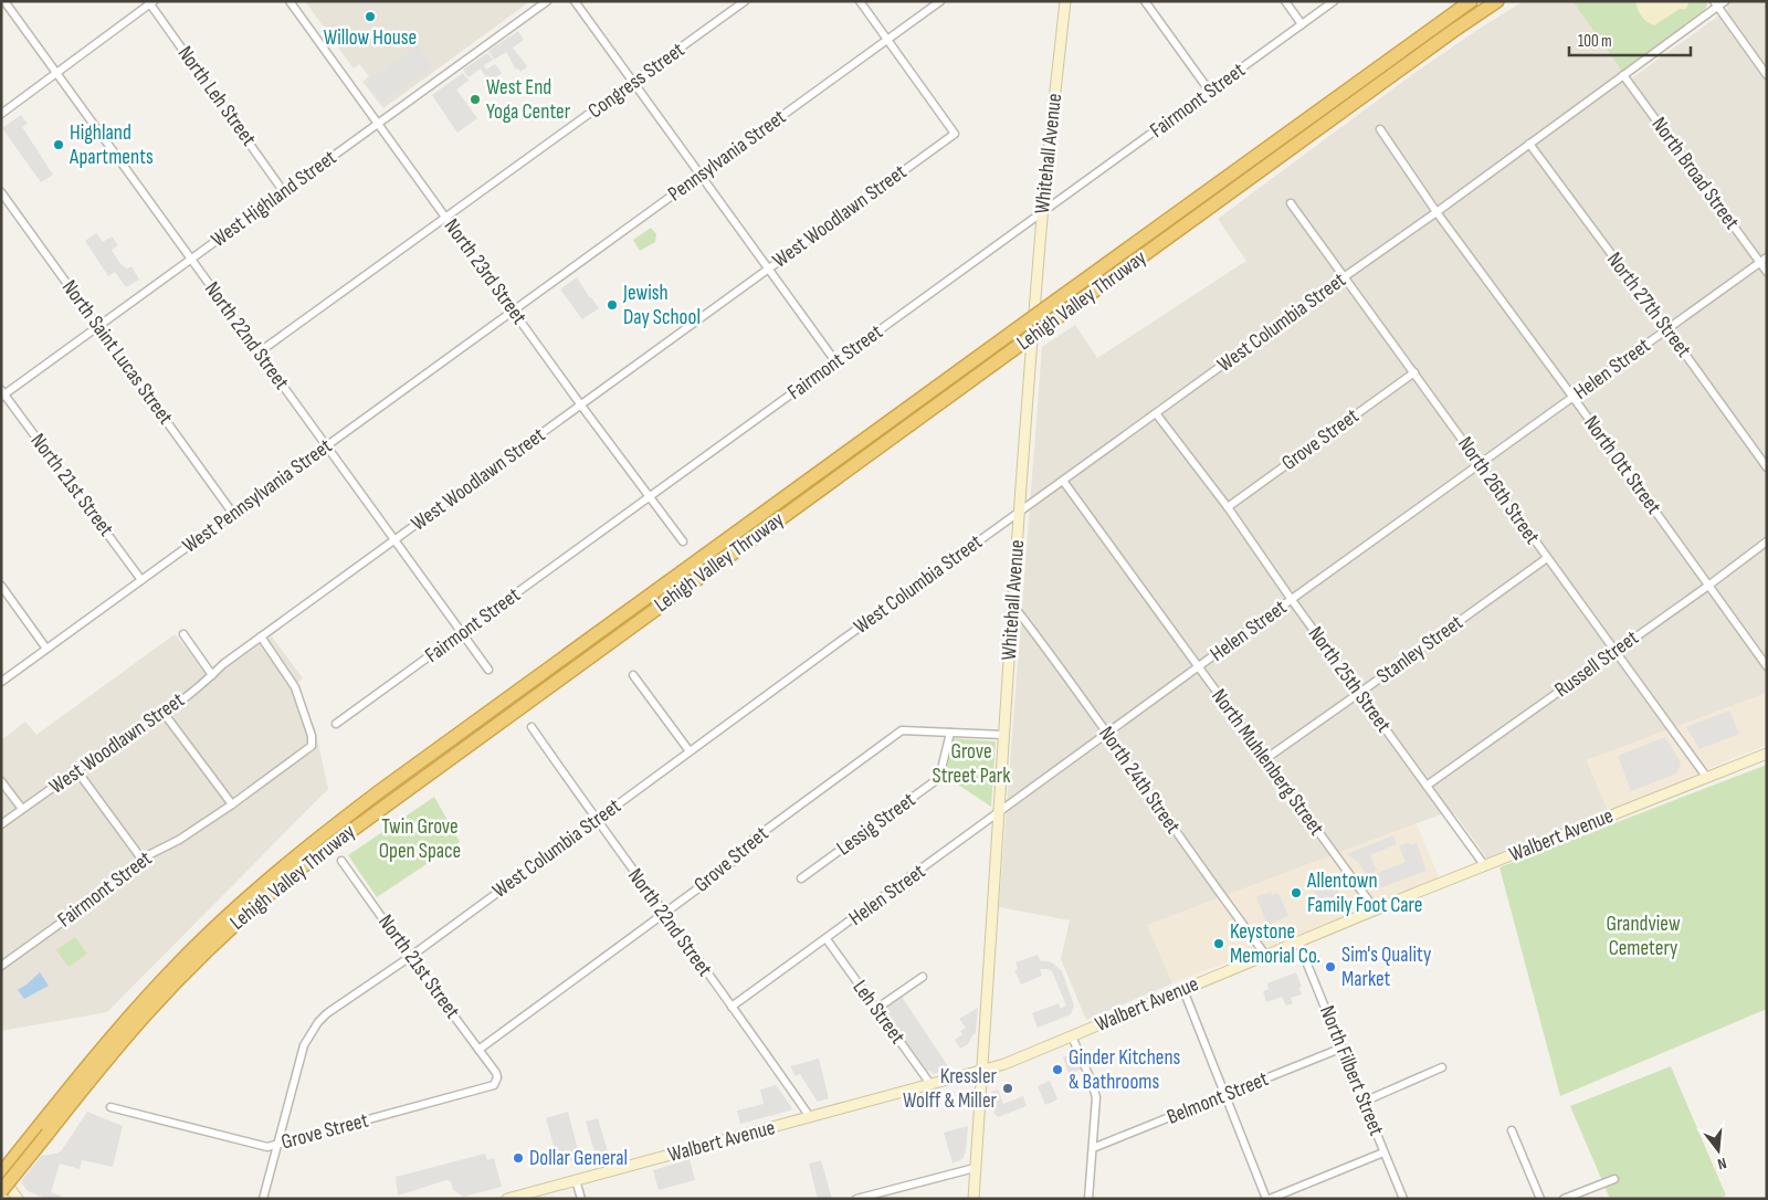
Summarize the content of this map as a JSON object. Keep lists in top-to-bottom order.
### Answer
{
  "streets": {
    "highway": ["Lehigh Valley Thruway"],
    "main road": ["Whitehall Avenue", "Walbert Avenue"],
    "street": [
      "Congress Street",
      "North Leh Street",
      "Fairmont Street",
      "Pennsylvania Street",
      "North Broad Street",
      "West Highland Street",
      "West Woodlawn Street",
      "North 23rd Street",
      "North 27th Street",
      "West Columbia Street",
      "North 22nd Street",
      "North Saint Lucas Street",
      "Helen Street",
      "Grove Street",
      "North Ott Street",
      "North 21st Street",
      "North 26th Street",
      "West Pennsylvania Street",
      "Stanley Street",
      "Russell Street",
      "North 25th Street",
      "North Muhlenberg Street",
      "North 24th Street",
      "Lessig Street",
      "Leh Street",
      "North Filbert Street",
      "Belmont Street"
    ]
  },
  "crossings": [
    ["Congress Street", "North 23rd Street"],
    ["Congress Street", "North 22nd Street"],
    ["North Leh Street", "West Highland Street"],
    ["Fairmont Street", "Whitehall Avenue"],
    ["Fairmont Street", "West Woodlawn Street"],
    ["Fairmont Street", "North 23rd Street"],
    ["Fairmont Street", "North 22nd Street"],
    ["Whitehall Avenue", "West Columbia Street"],
    ["Whitehall Avenue", "Helen Street"],
    ["Whitehall Avenue", "Grove Street"],
    ["Whitehall Avenue", "North 24th Street"],
    ["Whitehall Avenue", "Walbert Avenue"],
    ["Pennsylvania Street", "West Woodlawn Street"],
    ["Pennsylvania Street", "North 23rd Street"],
    ["Pennsylvania Street", "West Pennsylvania Street"],
    ["North Broad Street", "West Columbia Street"],
    ["North Broad Street", "Helen Street"],
    ["West Highland Street", "North 23rd Street"],
    ["West Highland Street", "North 22nd Street"],
    ["West Highland Street", "North Saint Lucas Street"],
    ["West Highland Street", "North 21st Street"],
    ["West Woodlawn Street", "North 23rd Street"],
    ["West Woodlawn Street", "North 22nd Street"],
    ["North 23rd Street", "West Pennsylvania Street"],
    ["North 27th Street", "West Columbia Street"],
    ["North 27th Street", "Helen Street"],
    ["West Columbia Street", "North 22nd Street"],
    ["West Columbia Street", "Grove Street"],
    ["West Columbia Street", "North Ott Street"],
    ["West Columbia Street", "North 21st Street"],
    ["West Columbia Street", "North 26th Street"],
    ["West Columbia Street", "North 25th Street"],
    ["West Columbia Street", "North Muhlenberg Street"],
    ["North 22nd Street", "Helen Street"],
    ["North 22nd Street", "Grove Street"],
    ["North 22nd Street", "West Pennsylvania Street"],
    ["North 22nd Street", "Walbert Avenue"],
    ["North Saint Lucas Street", "West Pennsylvania Street"],
    ["Helen Street", "North Ott Street"],
    ["Helen Street", "North 26th Street"],
    ["Helen Street", "North 25th Street"],
    ["Helen Street", "North Muhlenberg Street"],
    ["Helen Street", "North 24th Street"],
    ["Helen Street", "Leh Street"],
    ["Grove Street", "North 21st Street"],
    ["Grove Street", "North 26th Street"],
    ["Grove Street", "North 25th Street"],
    ["Grove Street", "Lessig Street"],
    ["North Ott Street", "Russell Street"],
    ["North 21st Street", "West Pennsylvania Street"],
    ["North 26th Street", "Stanley Street"],
    ["North 26th Street", "Russell Street"],
    ["North 26th Street", "Walbert Avenue"],
    ["Stanley Street", "North 25th Street"],
    ["Stanley Street", "North Muhlenberg Street"],
    ["Russell Street", "North 25th Street"],
    ["North 25th Street", "Walbert Avenue"],
    ["North Muhlenberg Street", "Walbert Avenue"],
    ["North 24th Street", "Walbert Avenue"],
    ["Walbert Avenue", "Leh Street"],
    ["Walbert Avenue", "North Filbert Street"],
    ["North Filbert Street", "Belmont Street"]
  ],
  "parks": ["Grove Street Park", "Twin Grove Open Space", "Grandview Cemetery"],
  "places": [
    "Willow House",
    "West End Yoga Center",
    "Highland Apartments",
    "Jewish Day School",
    "Allentown Family Foot Care",
    "Keystone Memorial Co.",
    "Sim's Quality Market",
    "Ginder Kitchens & Bathrooms",
    "Kressler Wolff & Miller",
    "Dollar General"
  ],
  "scale_bar": "100 m",
  "north": "bottom"
}
